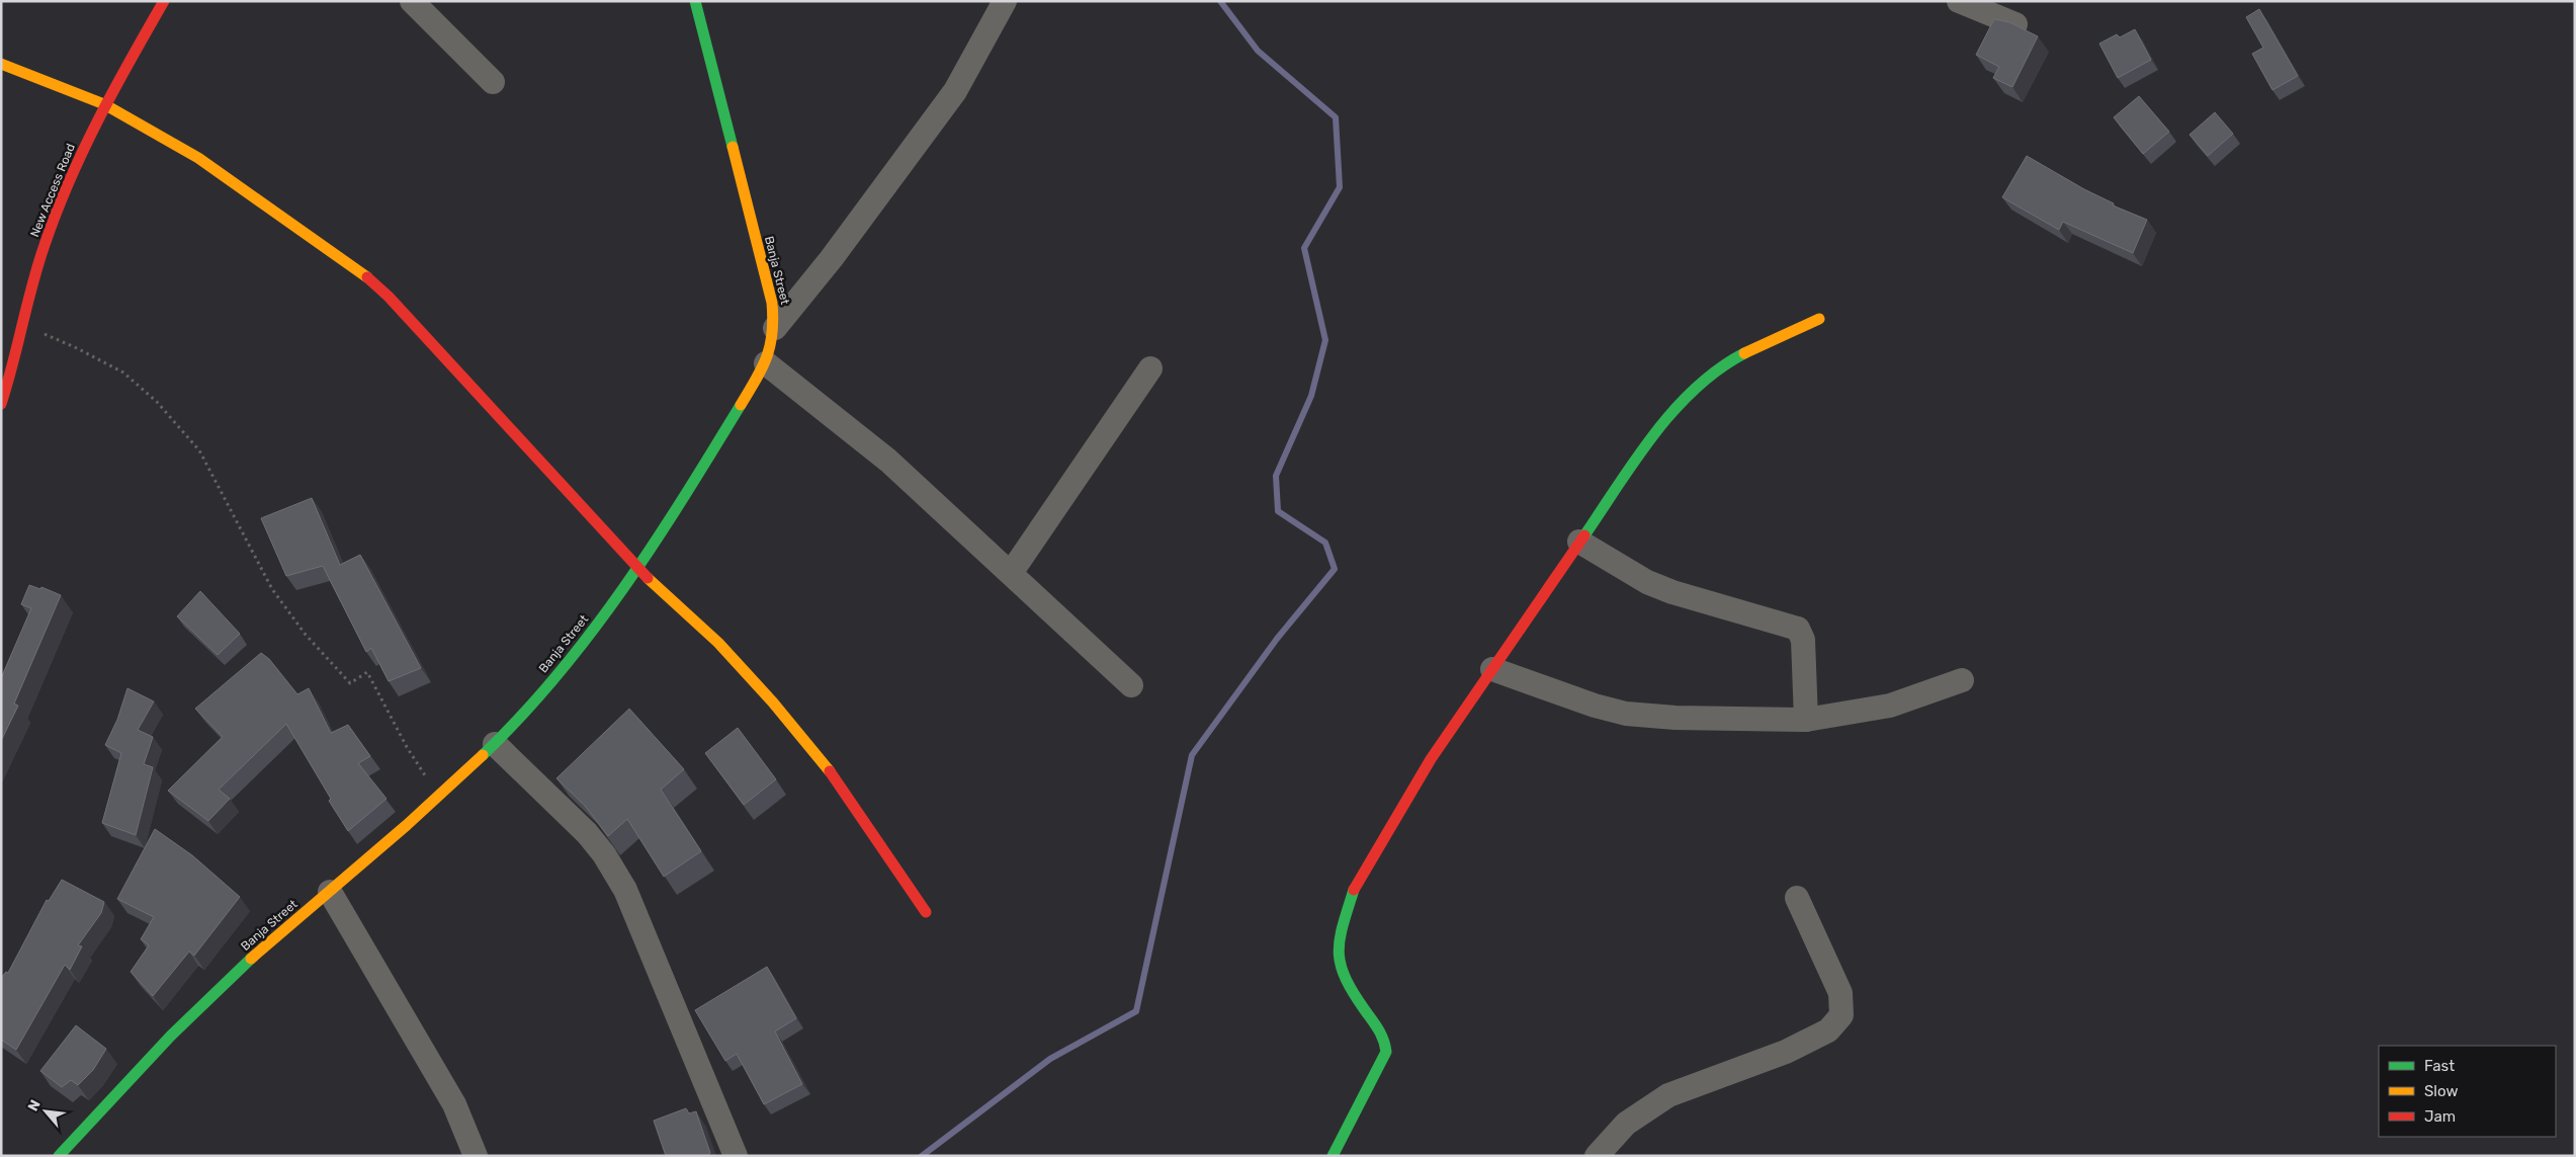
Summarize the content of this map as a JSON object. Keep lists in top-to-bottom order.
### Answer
{
  "streets": {
    "street": ["New Access Road", "Banja Street"]
  },
  "legend": ["Fast", "Slow", "Jam"],
  "north": "top left"
}
